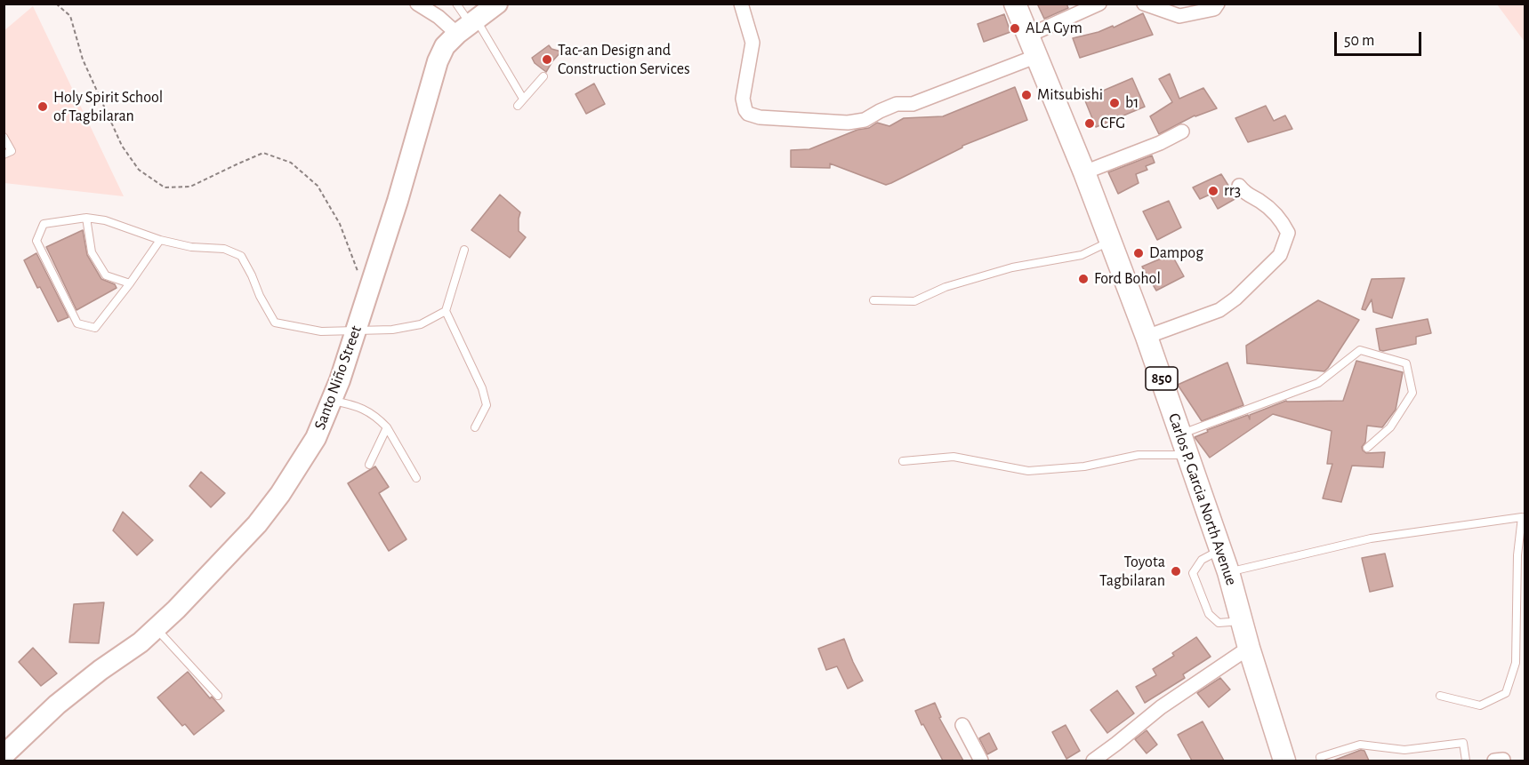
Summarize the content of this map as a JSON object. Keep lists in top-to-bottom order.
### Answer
{
  "streets": {
    "main road": ["Santo Niño Street", "850", "Carlos P. Garcia North Avenue"]
  },
  "places": [
    "ALA Gym",
    "Tac-an Design and Construction Services",
    "Mitsubishi",
    "b1",
    "Holy Spirit School of Tagbilaran",
    "CFG",
    "rr3",
    "Dampog",
    "Ford Bohol",
    "Toyota Tagbilaran"
  ],
  "scale_bar": "50 m"
}
